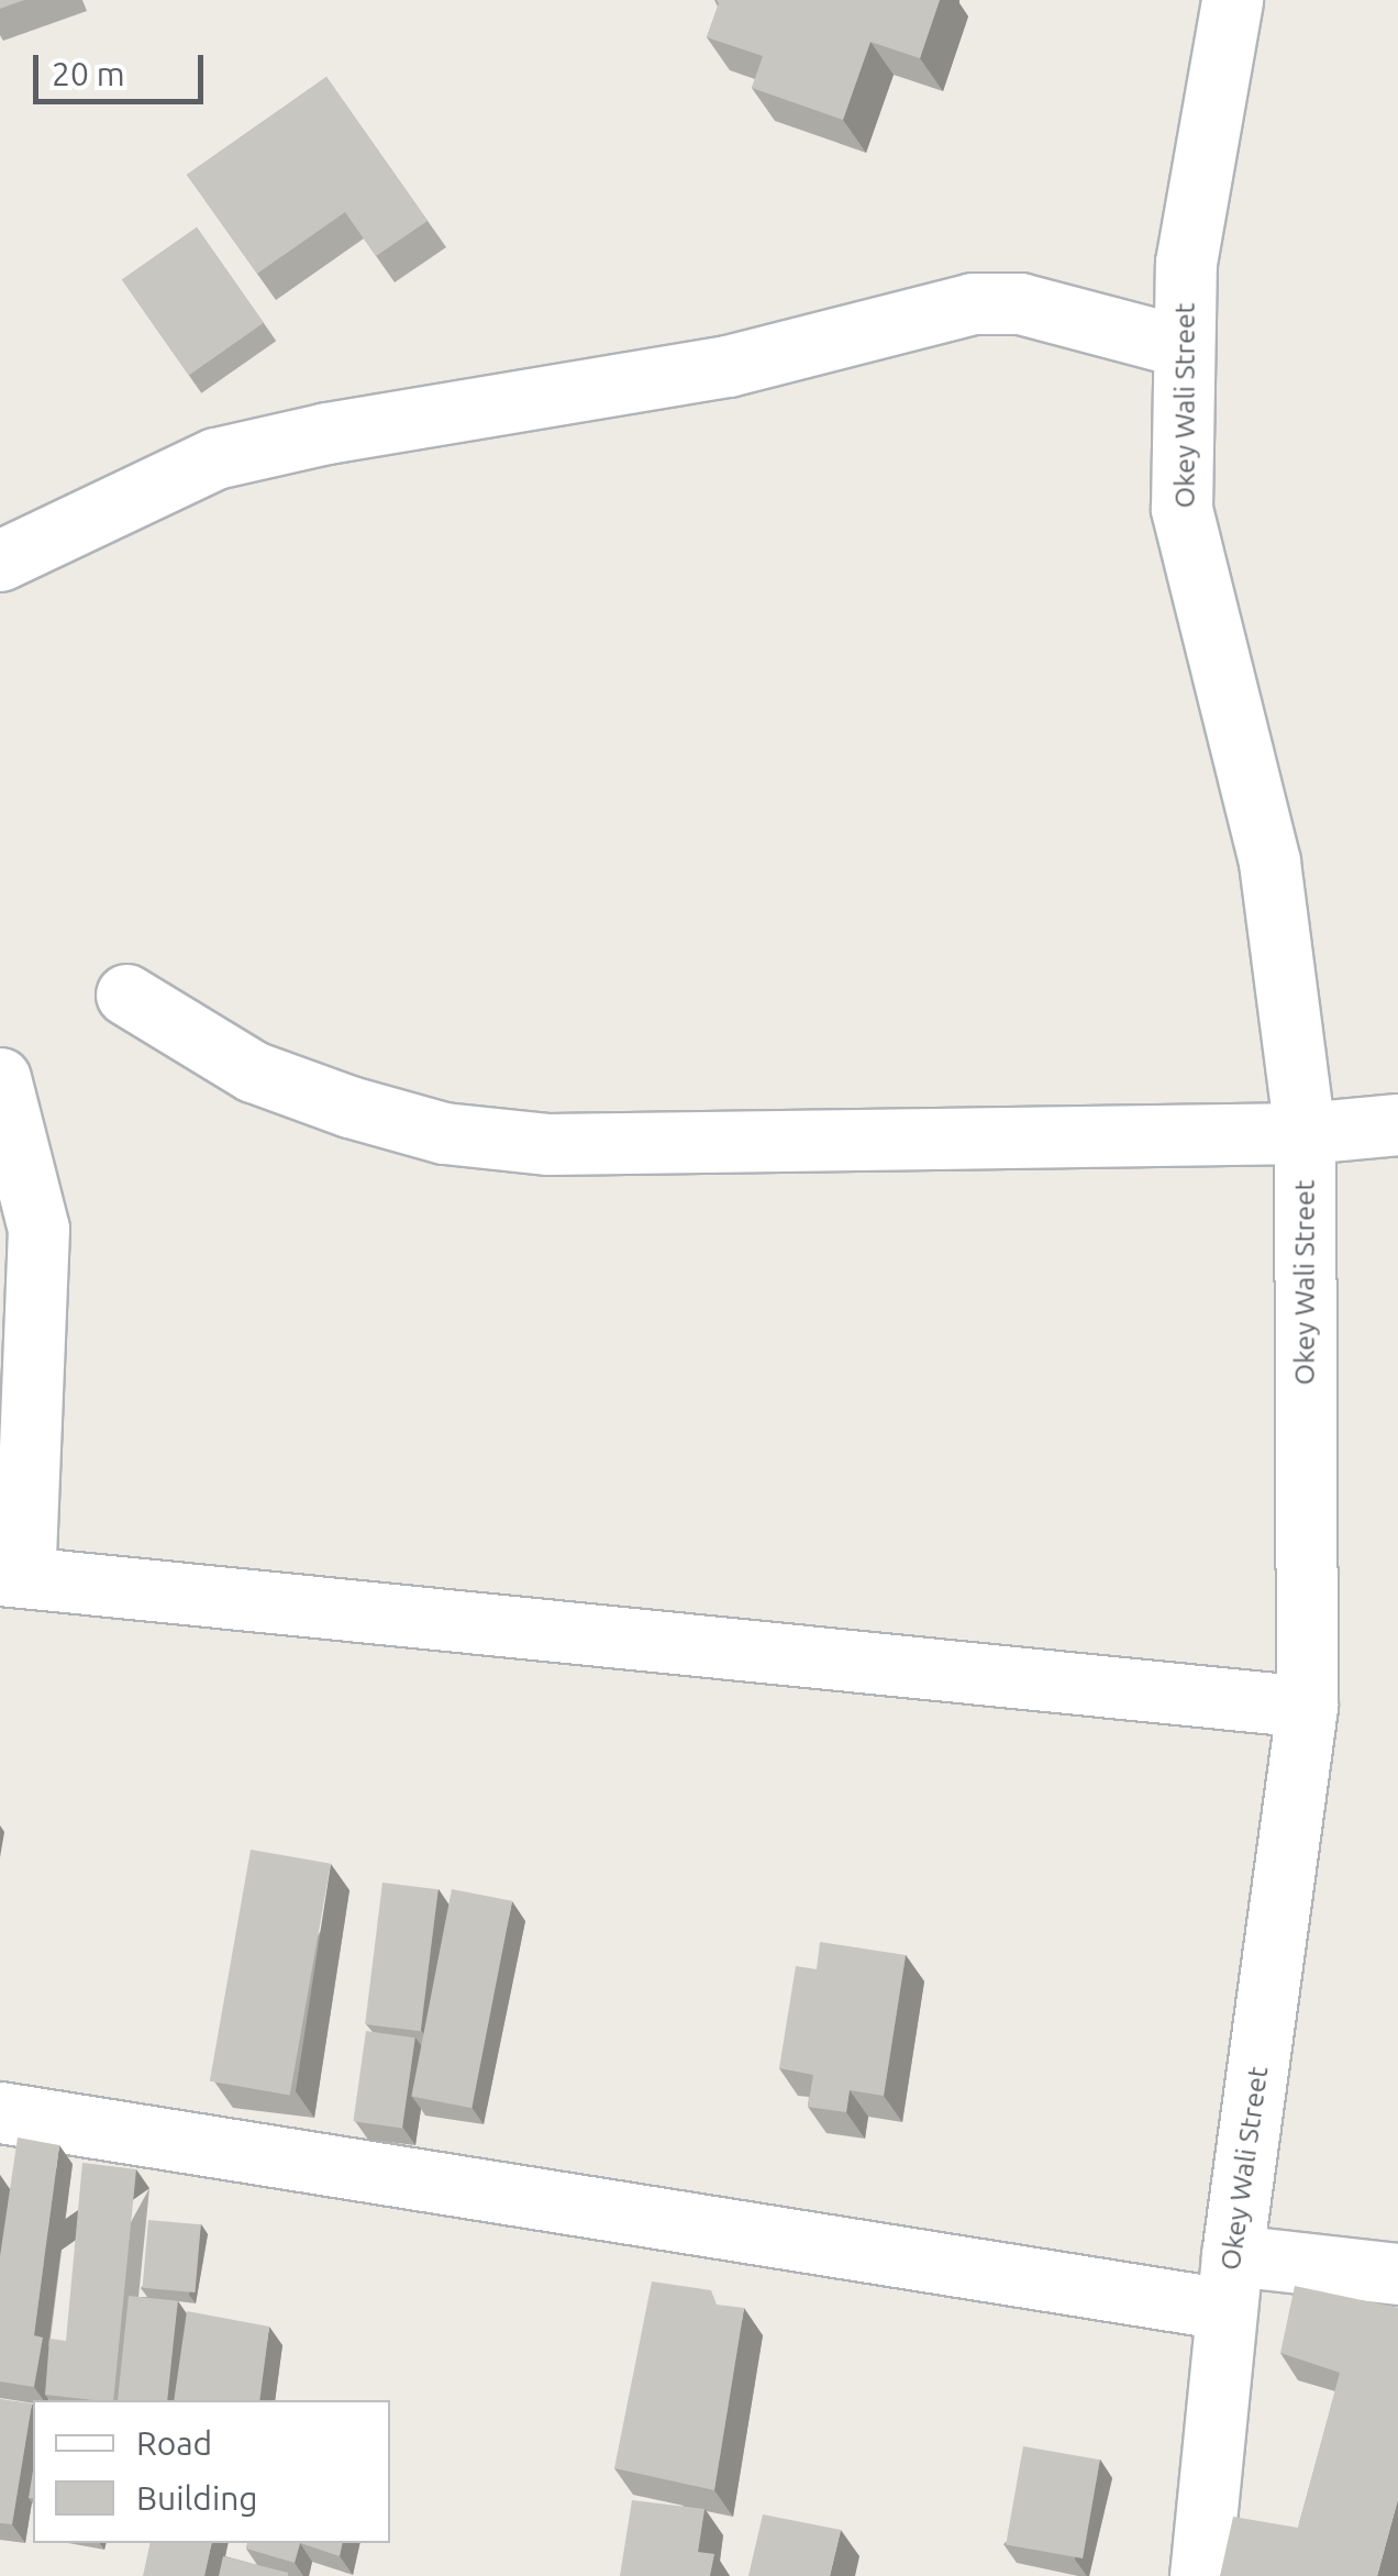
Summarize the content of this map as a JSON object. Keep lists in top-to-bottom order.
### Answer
{
  "streets": {
    "street": ["Okey Wali Street"]
  },
  "legend": ["Road", "Building"],
  "scale_bar": "20 m"
}
